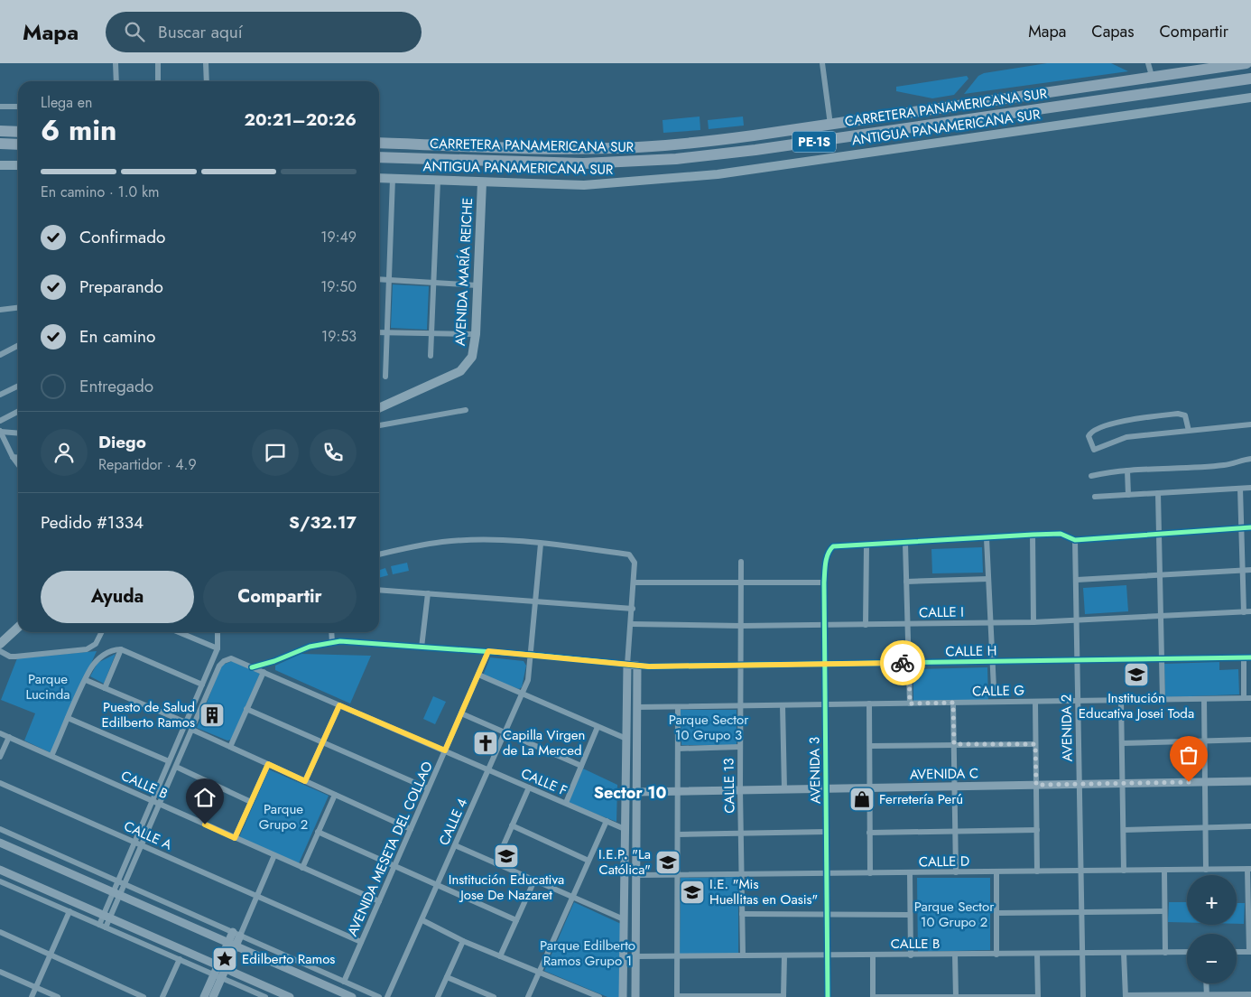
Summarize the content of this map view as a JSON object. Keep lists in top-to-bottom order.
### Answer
{
  "streets": {
    "highway": ["CARRETERA PANAMERICANA SUR", "PE-1S"],
    "main road": ["ANTIGUA PANAMERICANA SUR", "AVENIDA MARÍA REICHE"],
    "street": [
      "CALLE I",
      "CALLE H",
      "CALLE G",
      "AVENIDA 2",
      "AVENIDA 3",
      "AVENIDA C",
      "CALLE F",
      "CALLE B",
      "CALLE 13",
      "CALLE 4",
      "CALLE A",
      "AVENIDA MESETA DEL COLLAO",
      "CALLE D"
    ]
  },
  "crossings": [
    ["ANTIGUA PANAMERICANA SUR", "AVENIDA MARÍA REICHE"],
    ["CALLE I", "AVENIDA 2"],
    ["CALLE I", "AVENIDA 3"],
    ["CALLE I", "CALLE 13"],
    ["CALLE H", "AVENIDA 2"],
    ["CALLE H", "AVENIDA 3"],
    ["CALLE H", "CALLE 13"],
    ["CALLE G", "AVENIDA 2"],
    ["CALLE G", "AVENIDA 3"],
    ["CALLE G", "CALLE 13"],
    ["AVENIDA 2", "AVENIDA C"],
    ["AVENIDA 2", "CALLE B"],
    ["AVENIDA 2", "CALLE D"],
    ["AVENIDA 3", "AVENIDA C"],
    ["AVENIDA 3", "CALLE B"],
    ["AVENIDA 3", "CALLE D"],
    ["AVENIDA C", "CALLE 13"],
    ["CALLE F", "CALLE 4"],
    ["CALLE F", "AVENIDA MESETA DEL COLLAO"],
    ["CALLE B", "CALLE 13"],
    ["CALLE B", "AVENIDA MESETA DEL COLLAO"],
    ["CALLE 13", "CALLE D"],
    ["CALLE A", "AVENIDA MESETA DEL COLLAO"]
  ],
  "districts": ["Sector 10"],
  "parks": [
    "Parque Lucinda",
    "Parque Sector 10 Grupo 3",
    "Parque Grupo 2",
    "Parque Sector 10 Grupo 2",
    "Parque Edilberto Ramos Grupo 1"
  ],
  "places": {
    "school or university": [
      "Institución Educativa Josei Toda",
      "Institución Educativa Jose De Nazaret",
      "I.E.P. \"La Católica\"",
      "I.E. \"Mis Huellitas en Oasis\""
    ],
    "building": ["Puesto de Salud Edilberto Ramos"],
    "church": ["Capilla Virgen de La Merced"],
    "shop": ["Ferretería Perú"],
    "place": ["Edilberto Ramos"]
  },
  "page": {
    "header": "Mapa",
    "search": "Buscar aquí",
    "nav": ["Mapa", "Capas", "Compartir"],
    "heading": ["6 min", "Llega en", "20:21–20:26"],
    "panel": [
      "Diego",
      "Repartidor · 4.9",
      "Pedido #1334",
      "S/32.17"
    ],
    "bar": "En camino · 1.0 km",
    "list": [
      ["Confirmado", "19:49"],
      ["Preparando", "19:50"],
      ["En camino", "19:53"],
      "Entregado"
    ],
    "buttons": ["Ayuda", "Compartir"],
    "map_buttons": ["+", "−"]
  }
}
